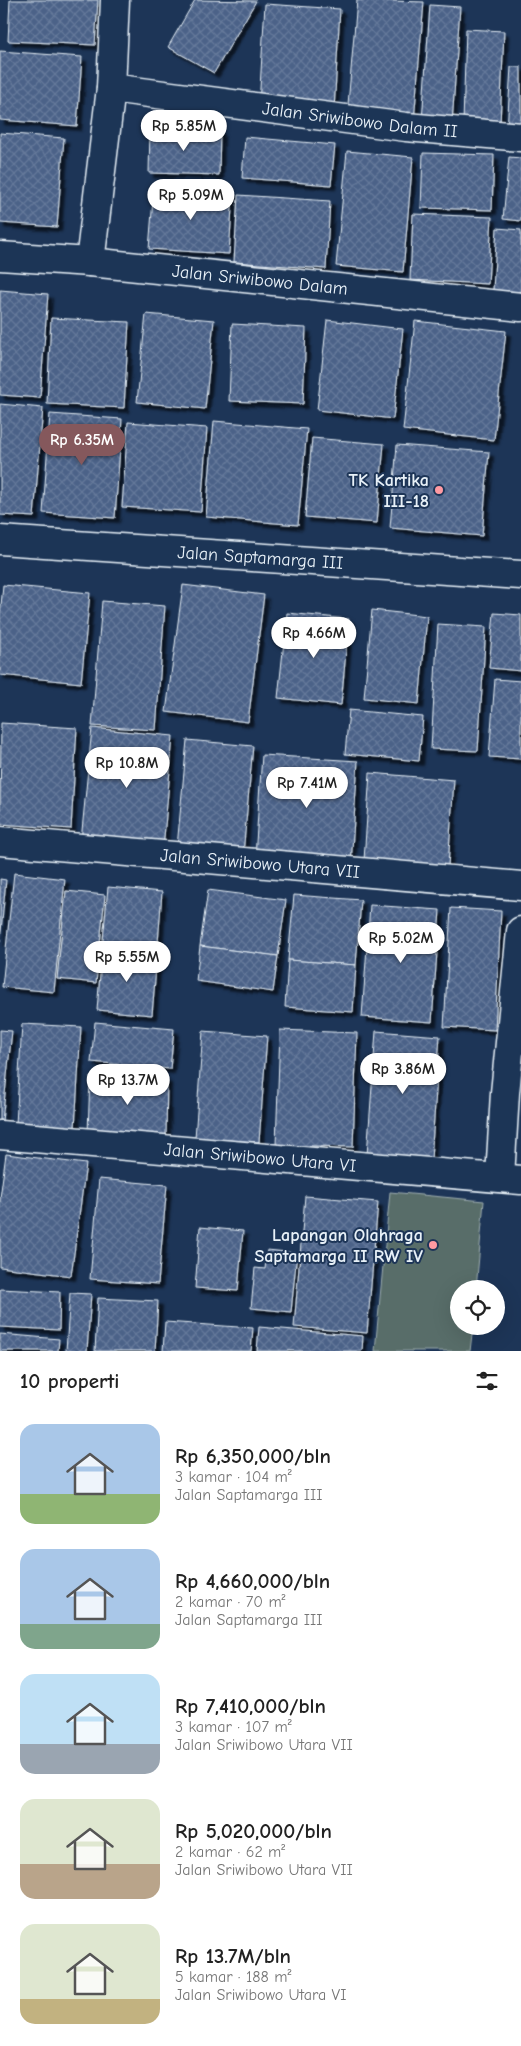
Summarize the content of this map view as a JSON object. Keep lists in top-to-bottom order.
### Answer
{
  "streets": {
    "street": [
      "Jalan Sriwibowo Dalam II",
      "Jalan Sriwibowo Dalam",
      "Jalan Saptamarga III",
      "Jalan Sriwibowo Utara VII",
      "Jalan Sriwibowo Utara VI"
    ]
  },
  "places": ["TK Kartika III-18", "Lapangan Olahraga Saptamarga II RW IV"],
  "page": {
    "price": [
      "Rp 5.85M",
      "Rp 5.09M",
      "Rp 6.35M",
      "Rp 4.66M",
      "Rp 10.8M",
      "Rp 7.41M",
      "Rp 5.02M",
      "Rp 5.55M",
      "Rp 3.86M",
      "Rp 13.7M"
    ],
    "heading": "10 properti",
    "list": [
      {
        "name": "Rp 6,350,000/bln",
        "note": "3 kamar · 104 m² · Jalan Saptamarga III"
      },
      {
        "name": "Rp 4,660,000/bln",
        "note": "2 kamar · 70 m² · Jalan Saptamarga III"
      },
      {
        "name": "Rp 7,410,000/bln",
        "note": "3 kamar · 107 m² · Jalan Sriwibowo Utara VII"
      },
      {
        "name": "Rp 5,020,000/bln",
        "note": "2 kamar · 62 m² · Jalan Sriwibowo Utara VII"
      },
      {
        "name": "Rp 13.7M/bln",
        "note": "5 kamar · 188 m² · Jalan Sriwibowo Utara VI"
      }
    ]
  }
}
